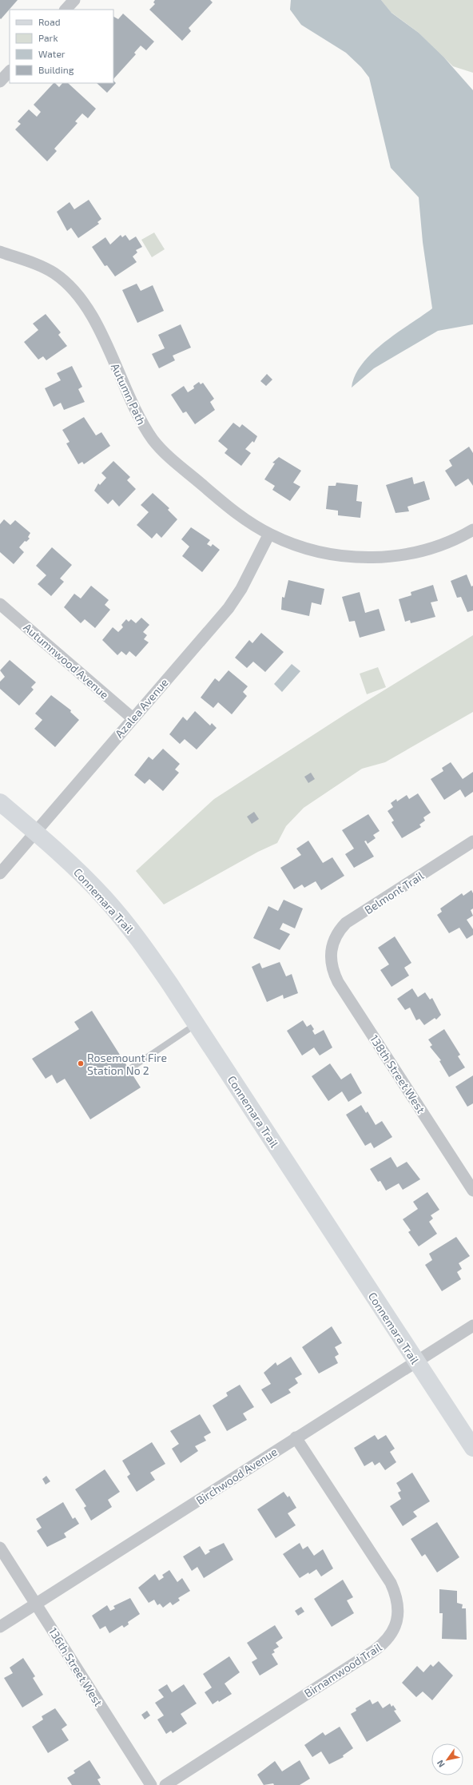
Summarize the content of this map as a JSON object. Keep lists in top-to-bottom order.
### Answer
{
  "streets": {
    "street": [
      "Autumn Path",
      "Autumnwood Avenue",
      "Azalea Avenue",
      "Belmont Trail",
      "Connemara Trail",
      "138th Street West",
      "Birchwood Avenue",
      "136th Street West",
      "Birnamwood Trail"
    ]
  },
  "crossings": [
    ["Autumn Path", "Azalea Avenue"],
    ["Autumnwood Avenue", "Azalea Avenue"],
    ["Azalea Avenue", "Connemara Trail"],
    ["Belmont Trail", "138th Street West"],
    ["Connemara Trail", "Birchwood Avenue"],
    ["Birchwood Avenue", "136th Street West"],
    ["Birchwood Avenue", "Birnamwood Trail"]
  ],
  "places": ["Rosemount Fire Station No 2"],
  "legend": [
    "Road",
    "Park",
    "Water",
    "Building"
  ],
  "north": "bottom left"
}
